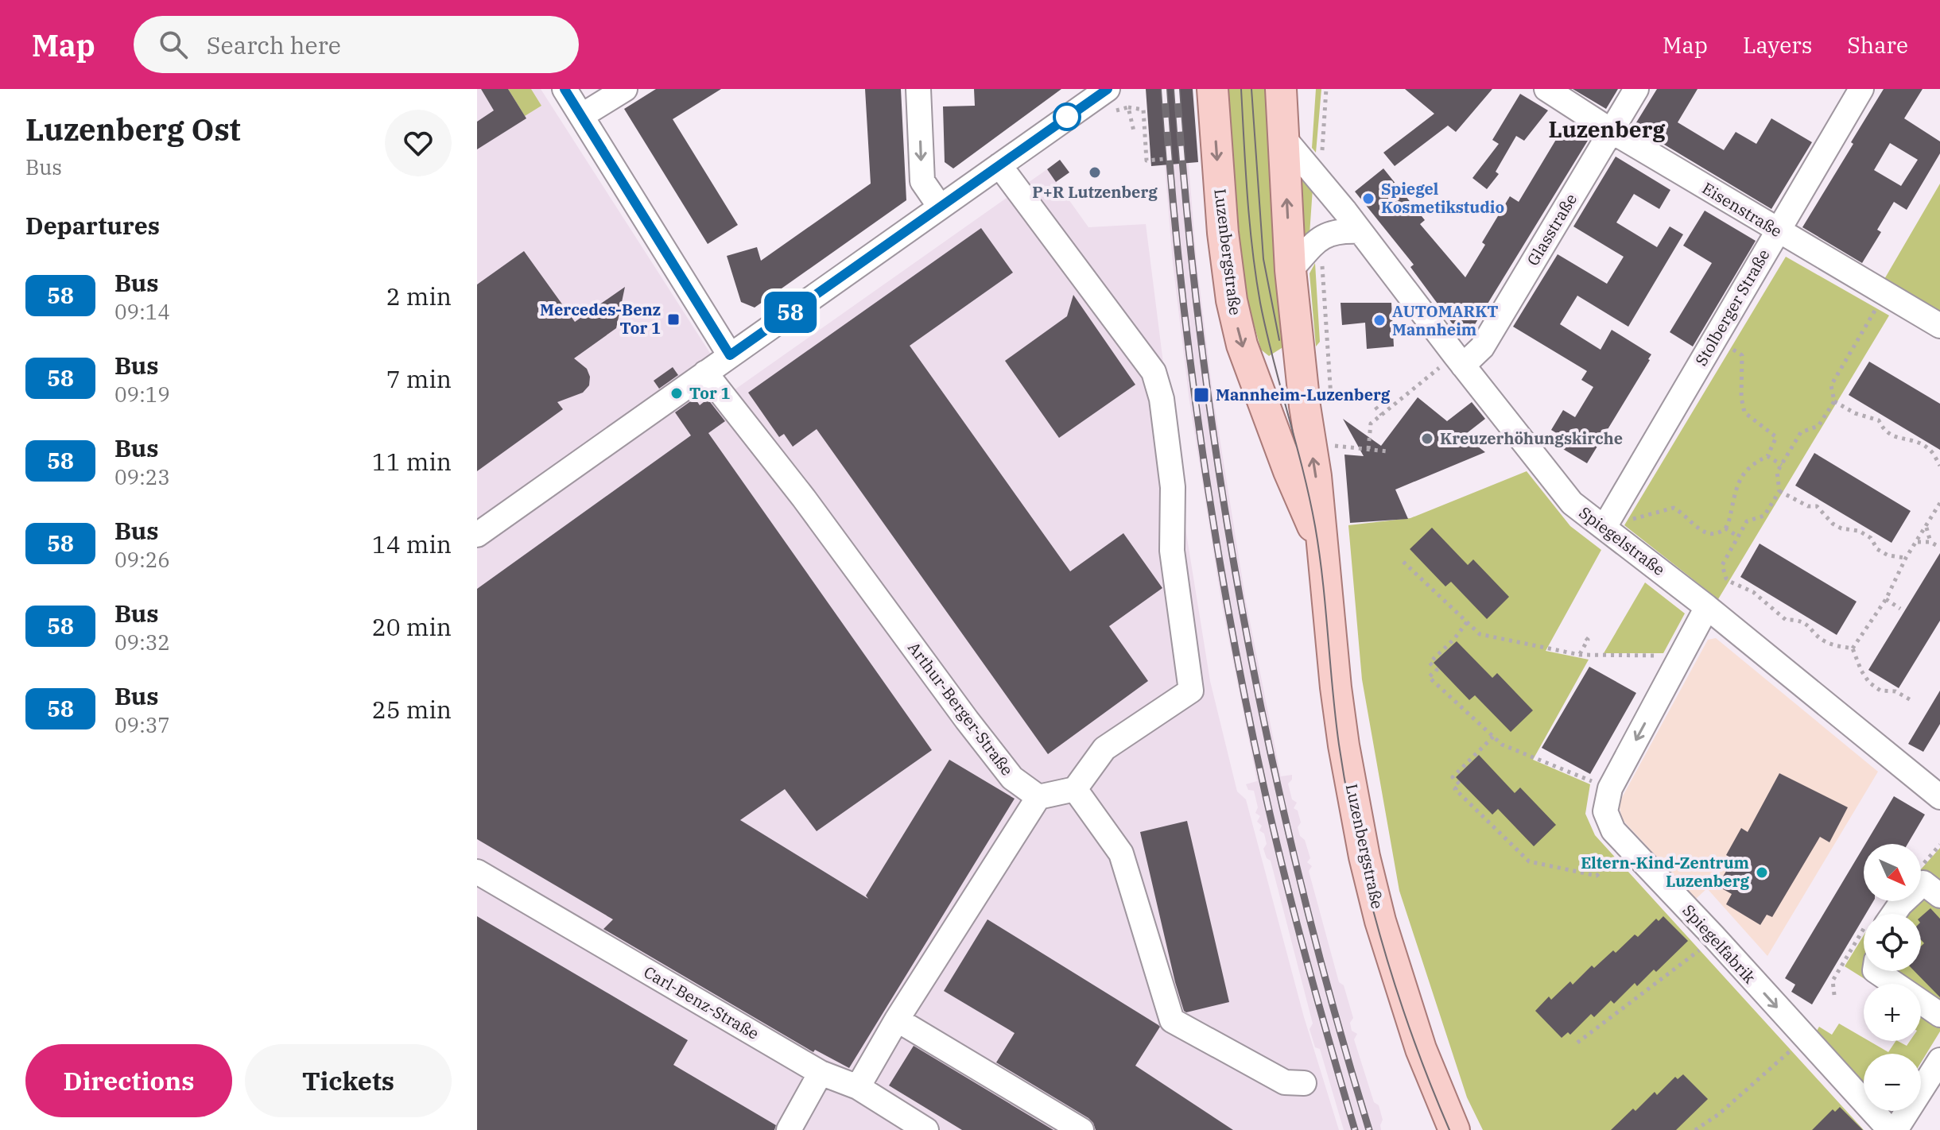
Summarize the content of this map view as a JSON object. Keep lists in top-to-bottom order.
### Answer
{
  "streets": {
    "main road": ["Luzenbergstraße"],
    "street": [
      "Eisenstraße",
      "Glasstraße",
      "Stolberger Straße",
      "Spiegelstraße",
      "Arthur-Berger-Straße",
      "Spiegelfabrik",
      "Carl-Benz-Straße"
    ]
  },
  "crossings": [
    ["Eisenstraße", "Glasstraße"],
    ["Eisenstraße", "Stolberger Straße"],
    ["Glasstraße", "Spiegelstraße"],
    ["Luzenbergstraße", "Spiegelstraße"],
    ["Stolberger Straße", "Spiegelstraße"],
    ["Spiegelstraße", "Spiegelfabrik"]
  ],
  "districts": ["Luzenberg"],
  "places": {
    "other": [
      "P+R Lutzenberg",
      "Spiegel Kosmetikstudio",
      "AUTOMARKT Mannheim",
      "Tor 1",
      "Kreuzerhöhungskirche",
      "Eltern-Kind-Zentrum Luzenberg"
    ],
    "transit": ["Mercedes-Benz Tor 1", "Mannheim-Luzenberg"]
  },
  "lines": ["bus line 58"],
  "north": "bottom right",
  "page": {
    "header": "Map",
    "search": "Search here",
    "nav": ["Map", "Layers", "Share"],
    "heading": [
      ["Luzenberg Ost", "Bus"],
      "Departures"
    ],
    "on_map": "58",
    "list": [
      {
        "mark": "58",
        "name": "Bus",
        "note": "09:14",
        "value": "2 min"
      },
      {
        "mark": "58",
        "name": "Bus",
        "note": "09:19",
        "value": "7 min"
      },
      {
        "mark": "58",
        "name": "Bus",
        "note": "09:23",
        "value": "11 min"
      },
      {
        "mark": "58",
        "name": "Bus",
        "note": "09:26",
        "value": "14 min"
      },
      {
        "mark": "58",
        "name": "Bus",
        "note": "09:32",
        "value": "20 min"
      },
      {
        "mark": "58",
        "name": "Bus",
        "note": "09:37",
        "value": "25 min"
      }
    ],
    "map_buttons": ["+", "−"],
    "buttons": ["Directions", "Tickets"]
  }
}
